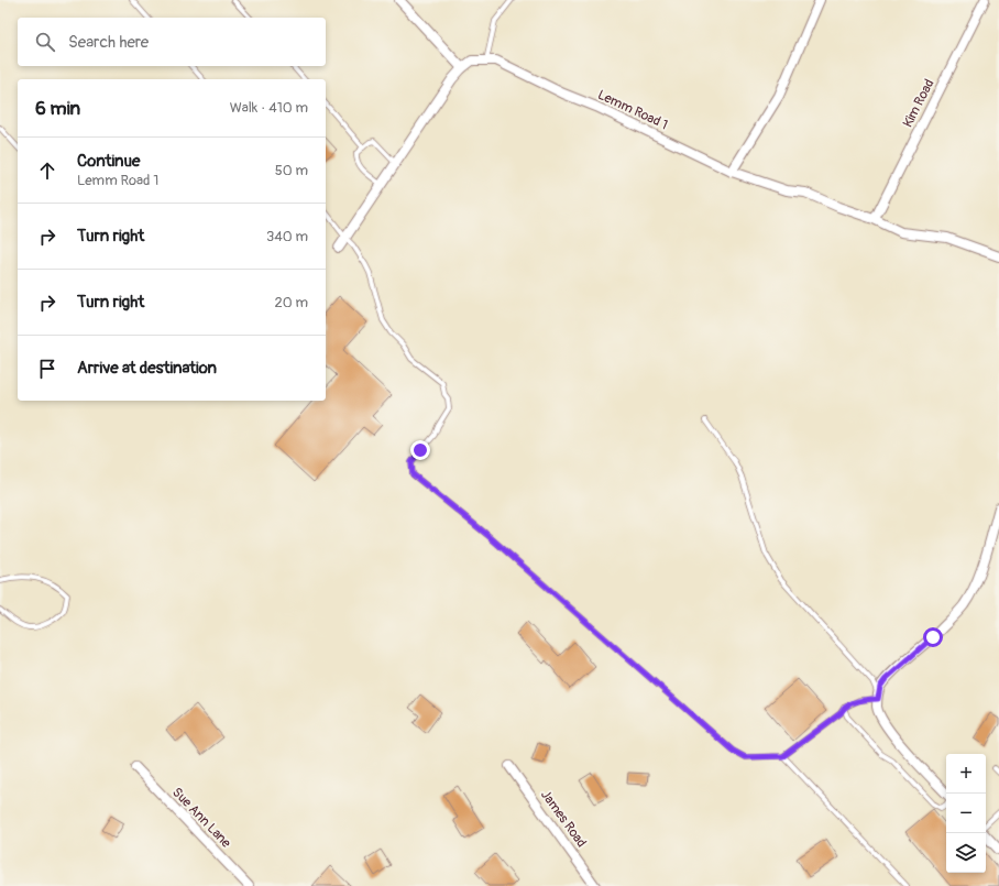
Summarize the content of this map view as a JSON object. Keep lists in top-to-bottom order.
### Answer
{
  "streets": {
    "street": [
      "Kim Road",
      "Lemm Road 1",
      "Sue Ann Lane",
      "James Road"
    ]
  },
  "crossings": [
    ["Kim Road", "Lemm Road 1"]
  ],
  "page": {
    "search": "Search here",
    "heading": ["6 min", "Walk · 410 m"],
    "list": [
      ["Continue", "Lemm Road 1", "50 m"],
      ["Turn right", "340 m"],
      ["Turn right", "20 m"],
      "Arrive at destination"
    ],
    "map_buttons": ["+", "−"]
  }
}
